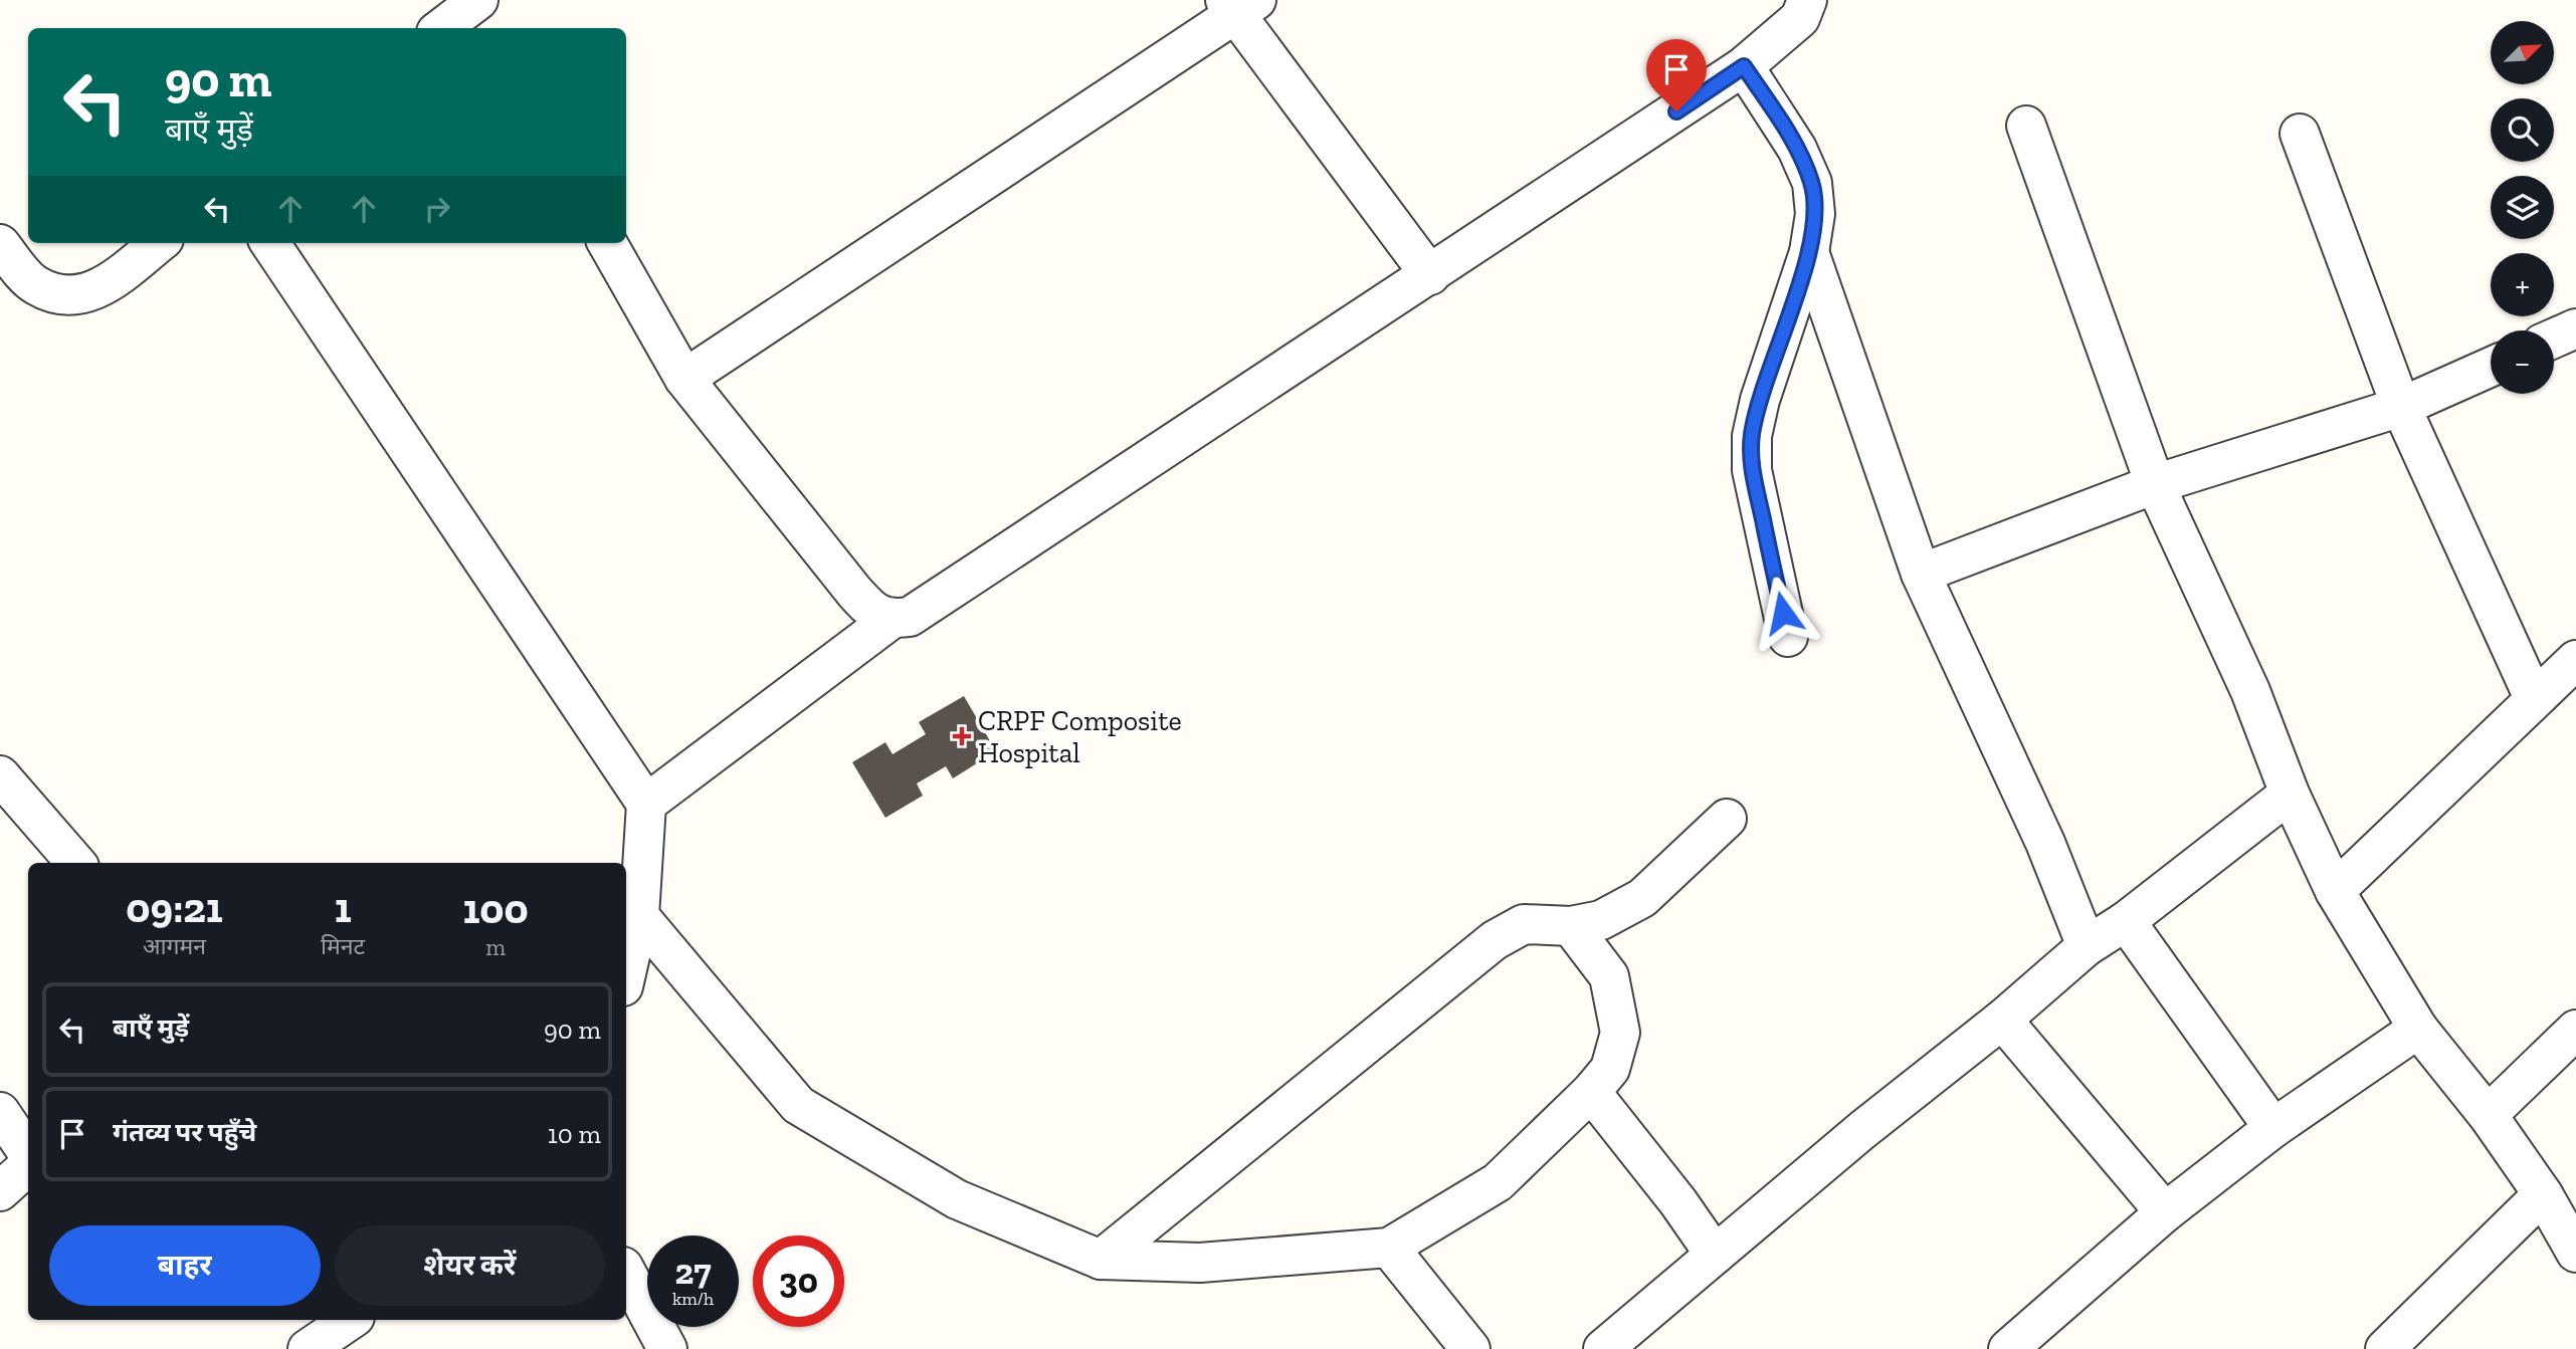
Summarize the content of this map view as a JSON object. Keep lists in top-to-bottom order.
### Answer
{
  "places": {
    "health": ["CRPF Composite Hospital"]
  },
  "north": "top right",
  "page": {
    "map_buttons": ["+", "−"],
    "turn": ["90 m", "बाएँ मुड़ें"],
    "eta": [
      "09:21",
      "आगमन",
      "1",
      "मिनट",
      "100",
      "m"
    ],
    "list": [
      {
        "name": "बाएँ मुड़ें",
        "value": "90 m"
      },
      {
        "name": "गंतव्य पर पहुँचे",
        "value": "10 m"
      }
    ],
    "buttons": ["बाहर", "शेयर करें"],
    "speed": "27 km/h",
    "limit": "30"
  }
}
